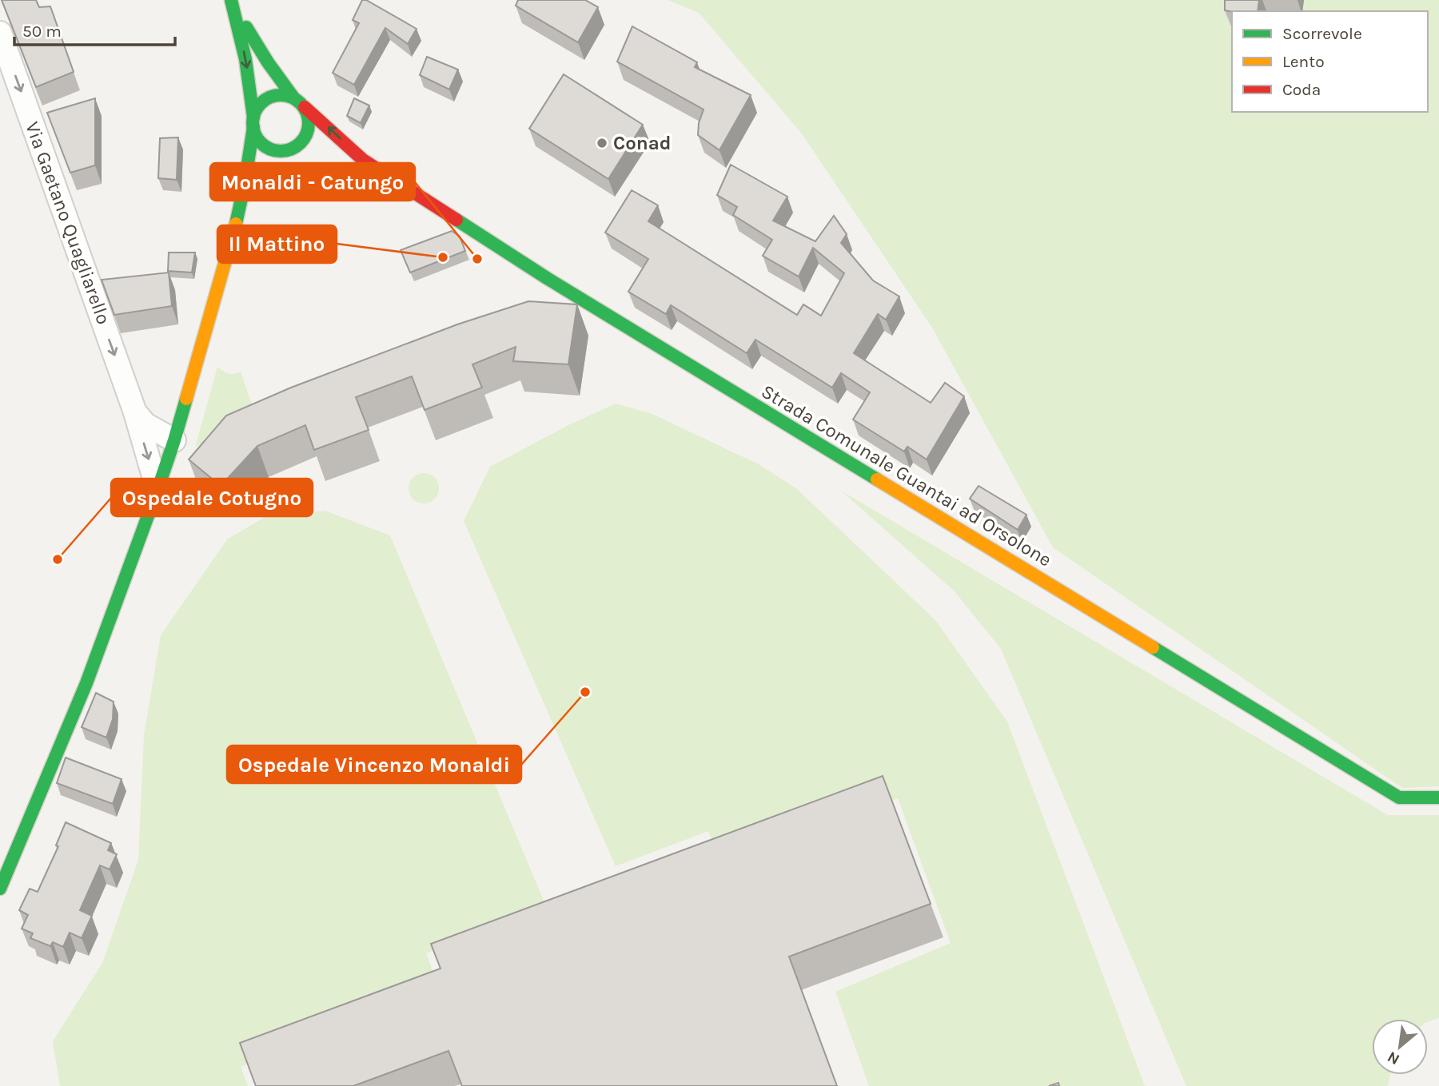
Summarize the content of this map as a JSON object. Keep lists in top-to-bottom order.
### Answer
{
  "streets": {
    "street": ["Via Gaetano Quagliarello", "Strada Comunale Guantai ad Orsolone"]
  },
  "one_way": ["Via Gaetano Quagliarello"],
  "places": [
    "Conad",
    "Il Mattino",
    "Monaldi - Catungo",
    "Ospedale Cotugno",
    "Ospedale Vincenzo Monaldi"
  ],
  "legend": ["Scorrevole", "Lento", "Coda"],
  "scale_bar": "50 m",
  "north": "bottom left"
}
